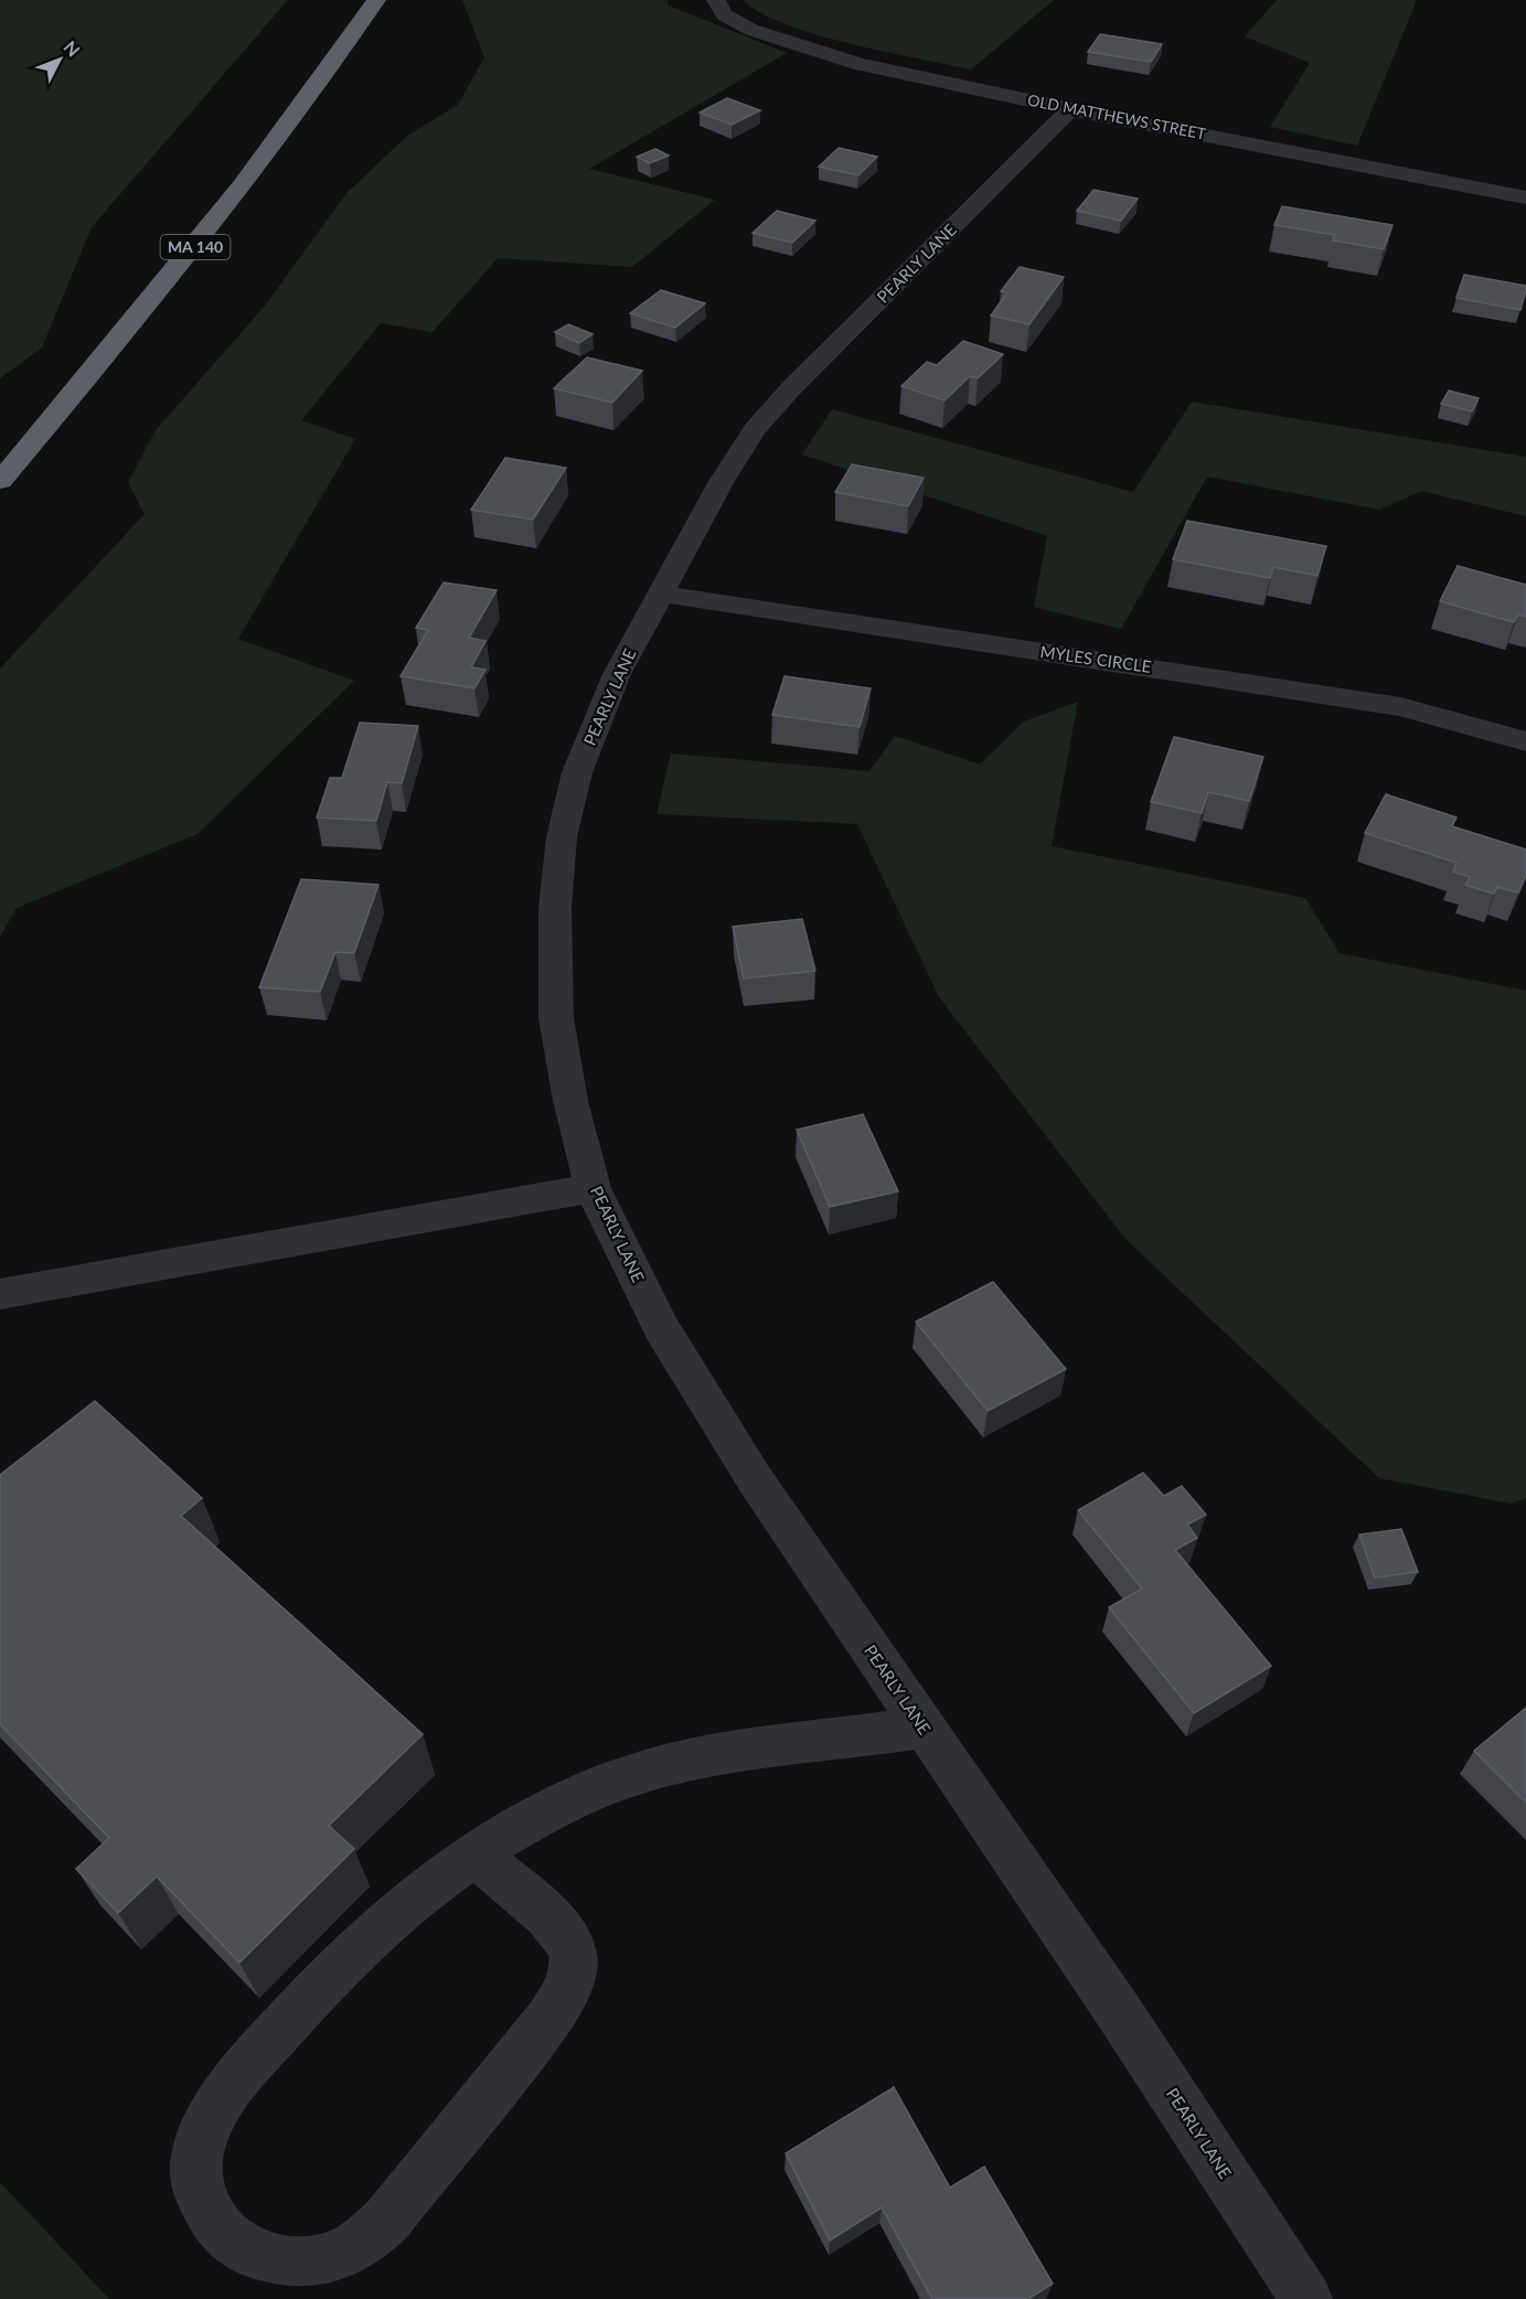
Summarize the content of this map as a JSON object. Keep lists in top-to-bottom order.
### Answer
{
  "streets": {
    "highway": ["MA 140"],
    "street": ["OLD MATTHEWS STREET", "PEARLY LANE", "MYLES CIRCLE"]
  },
  "crossings": [
    ["OLD MATTHEWS STREET", "PEARLY LANE"],
    ["PEARLY LANE", "MYLES CIRCLE"]
  ],
  "north": "top right"
}
